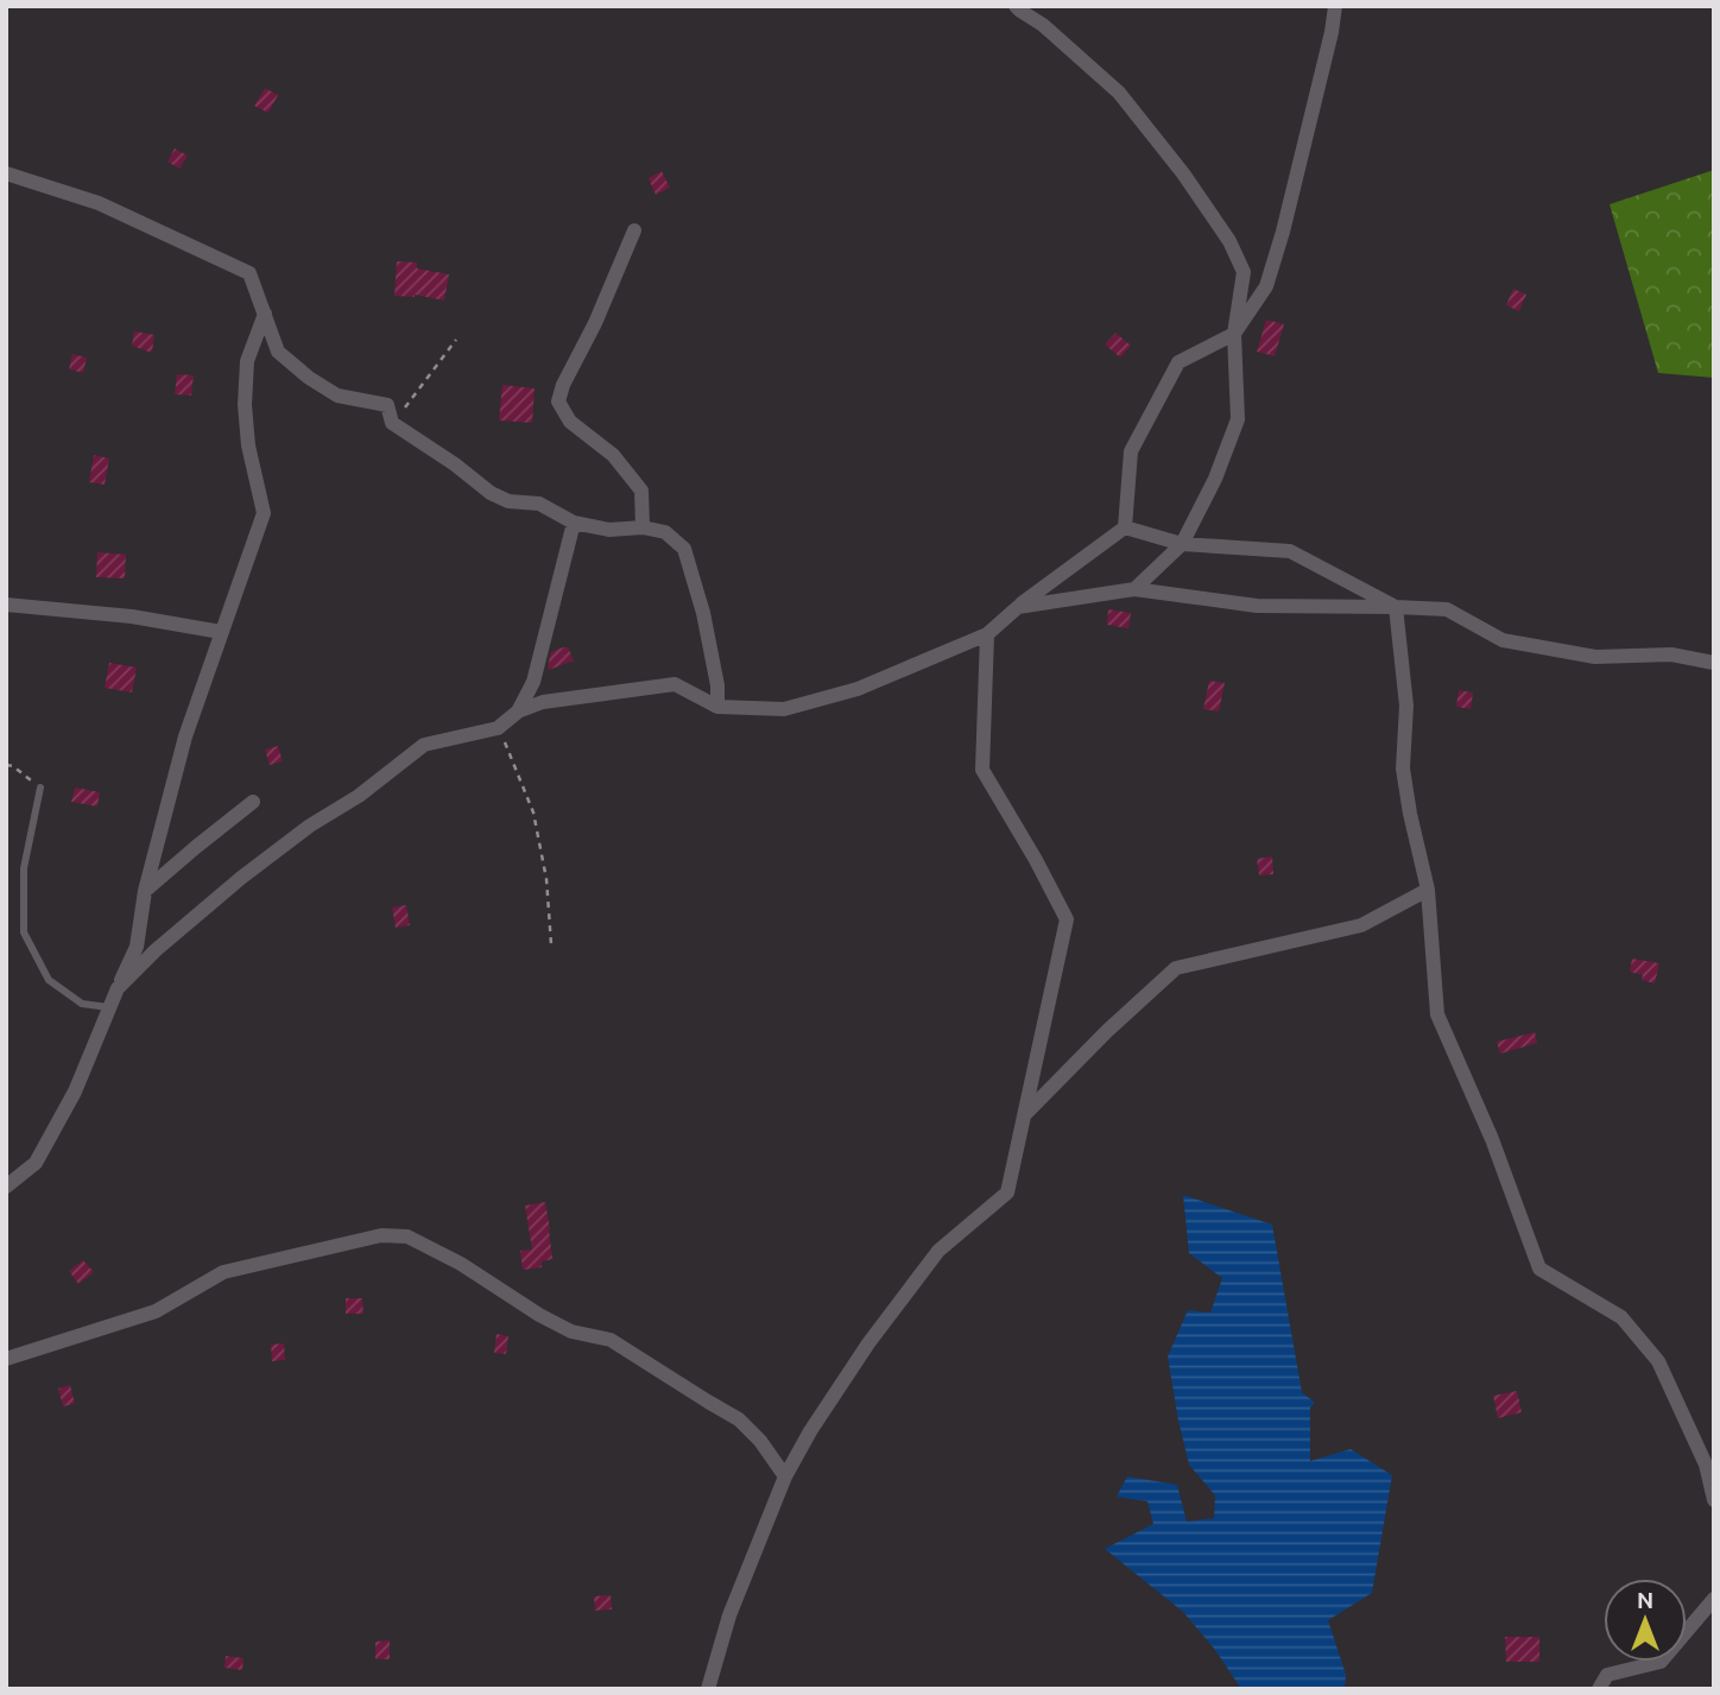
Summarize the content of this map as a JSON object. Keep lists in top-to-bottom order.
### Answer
{
  "north": "top"
}
